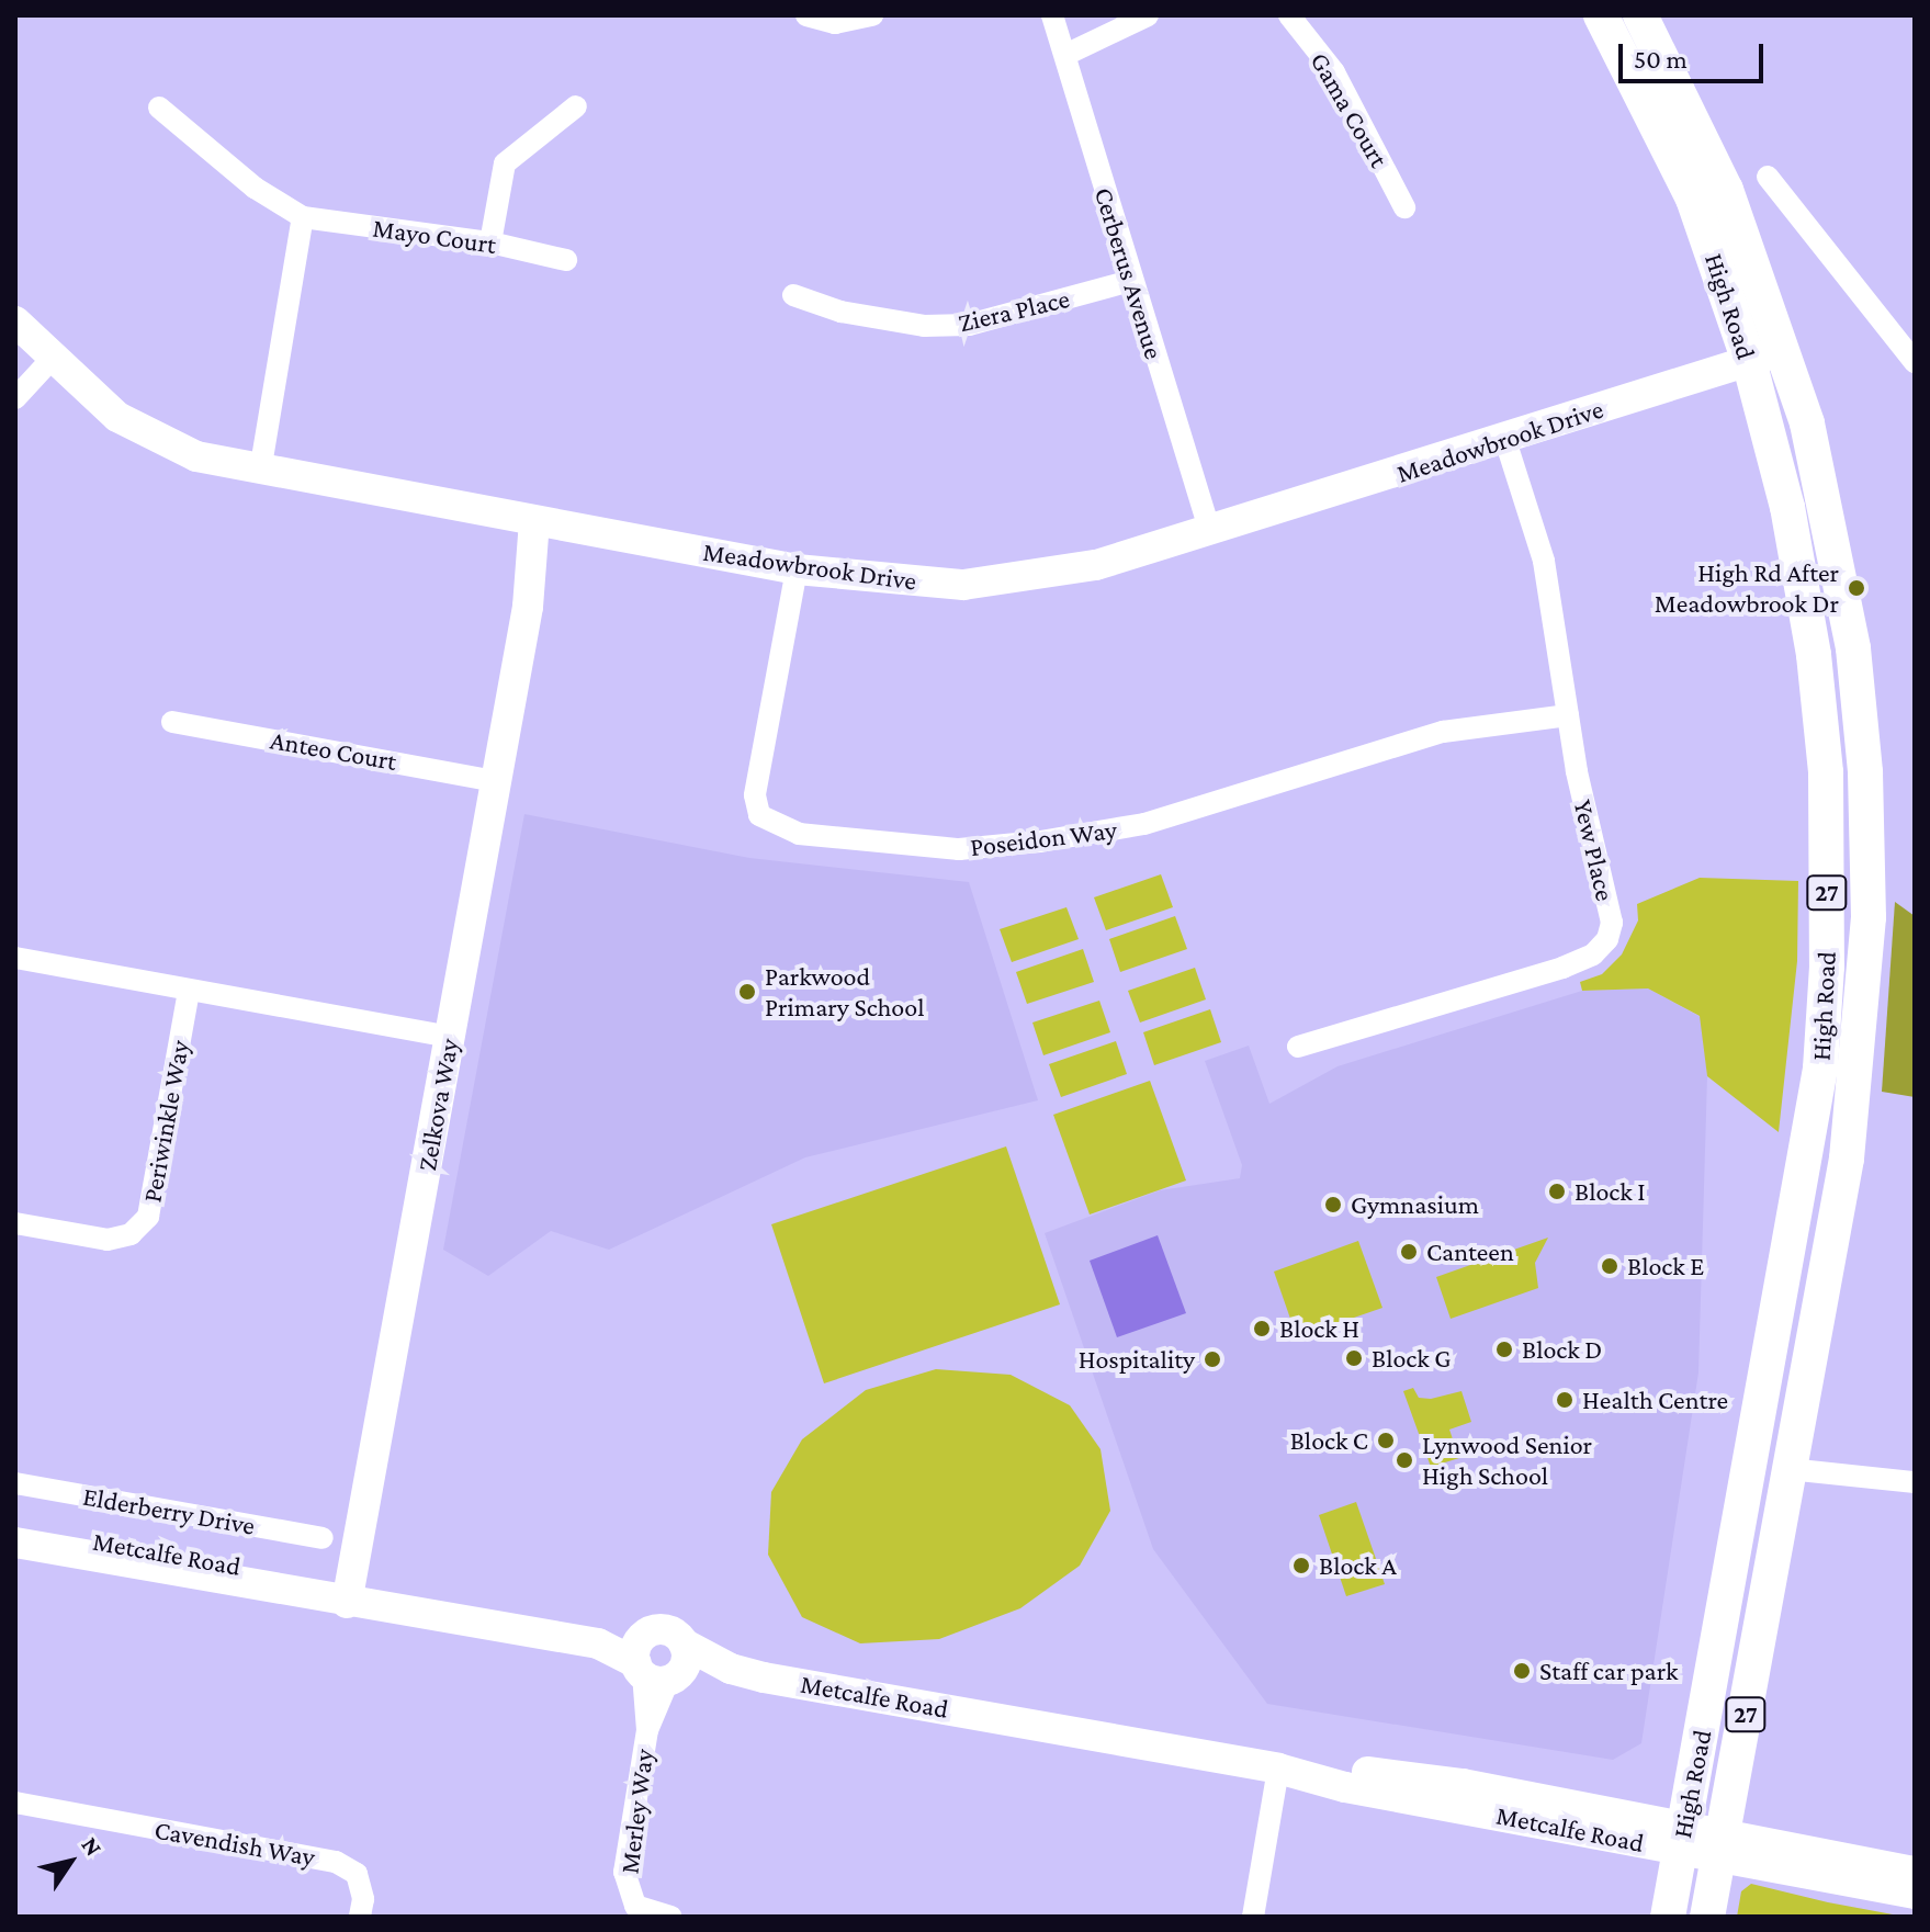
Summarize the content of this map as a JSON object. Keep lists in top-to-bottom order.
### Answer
{
  "streets": {
    "main road": ["High Road", "27"],
    "street": [
      "Gama Court",
      "Mayo Court",
      "Cerberus Avenue",
      "Ziera Place",
      "Meadowbrook Drive",
      "Anteo Court",
      "Poseidon Way",
      "Yew Place",
      "Zelkova Way",
      "Periwinkle Way",
      "Elderberry Drive",
      "Metcalfe Road",
      "Merley Way",
      "Cavendish Way"
    ]
  },
  "crossings": [
    ["Cerberus Avenue", "Ziera Place"],
    ["Cerberus Avenue", "Meadowbrook Drive"],
    ["High Road", "Meadowbrook Drive"],
    ["High Road", "Metcalfe Road"],
    ["Meadowbrook Drive", "Poseidon Way"],
    ["Meadowbrook Drive", "Yew Place"],
    ["Meadowbrook Drive", "Zelkova Way"],
    ["Anteo Court", "Zelkova Way"],
    ["Poseidon Way", "Yew Place"],
    ["Zelkova Way", "Metcalfe Road"],
    ["Metcalfe Road", "Merley Way"]
  ],
  "places": [
    "High Rd After Meadowbrook Dr",
    "Parkwood Primary School",
    "Block I",
    "Gymnasium",
    "Canteen",
    "Block E",
    "Block H",
    "Block D",
    "Block G",
    "Hospitality",
    "Health Centre",
    "Block C",
    "Lynwood Senior High School",
    "Block A",
    "Staff car park"
  ],
  "scale_bar": "50 m",
  "north": "top right"
}
